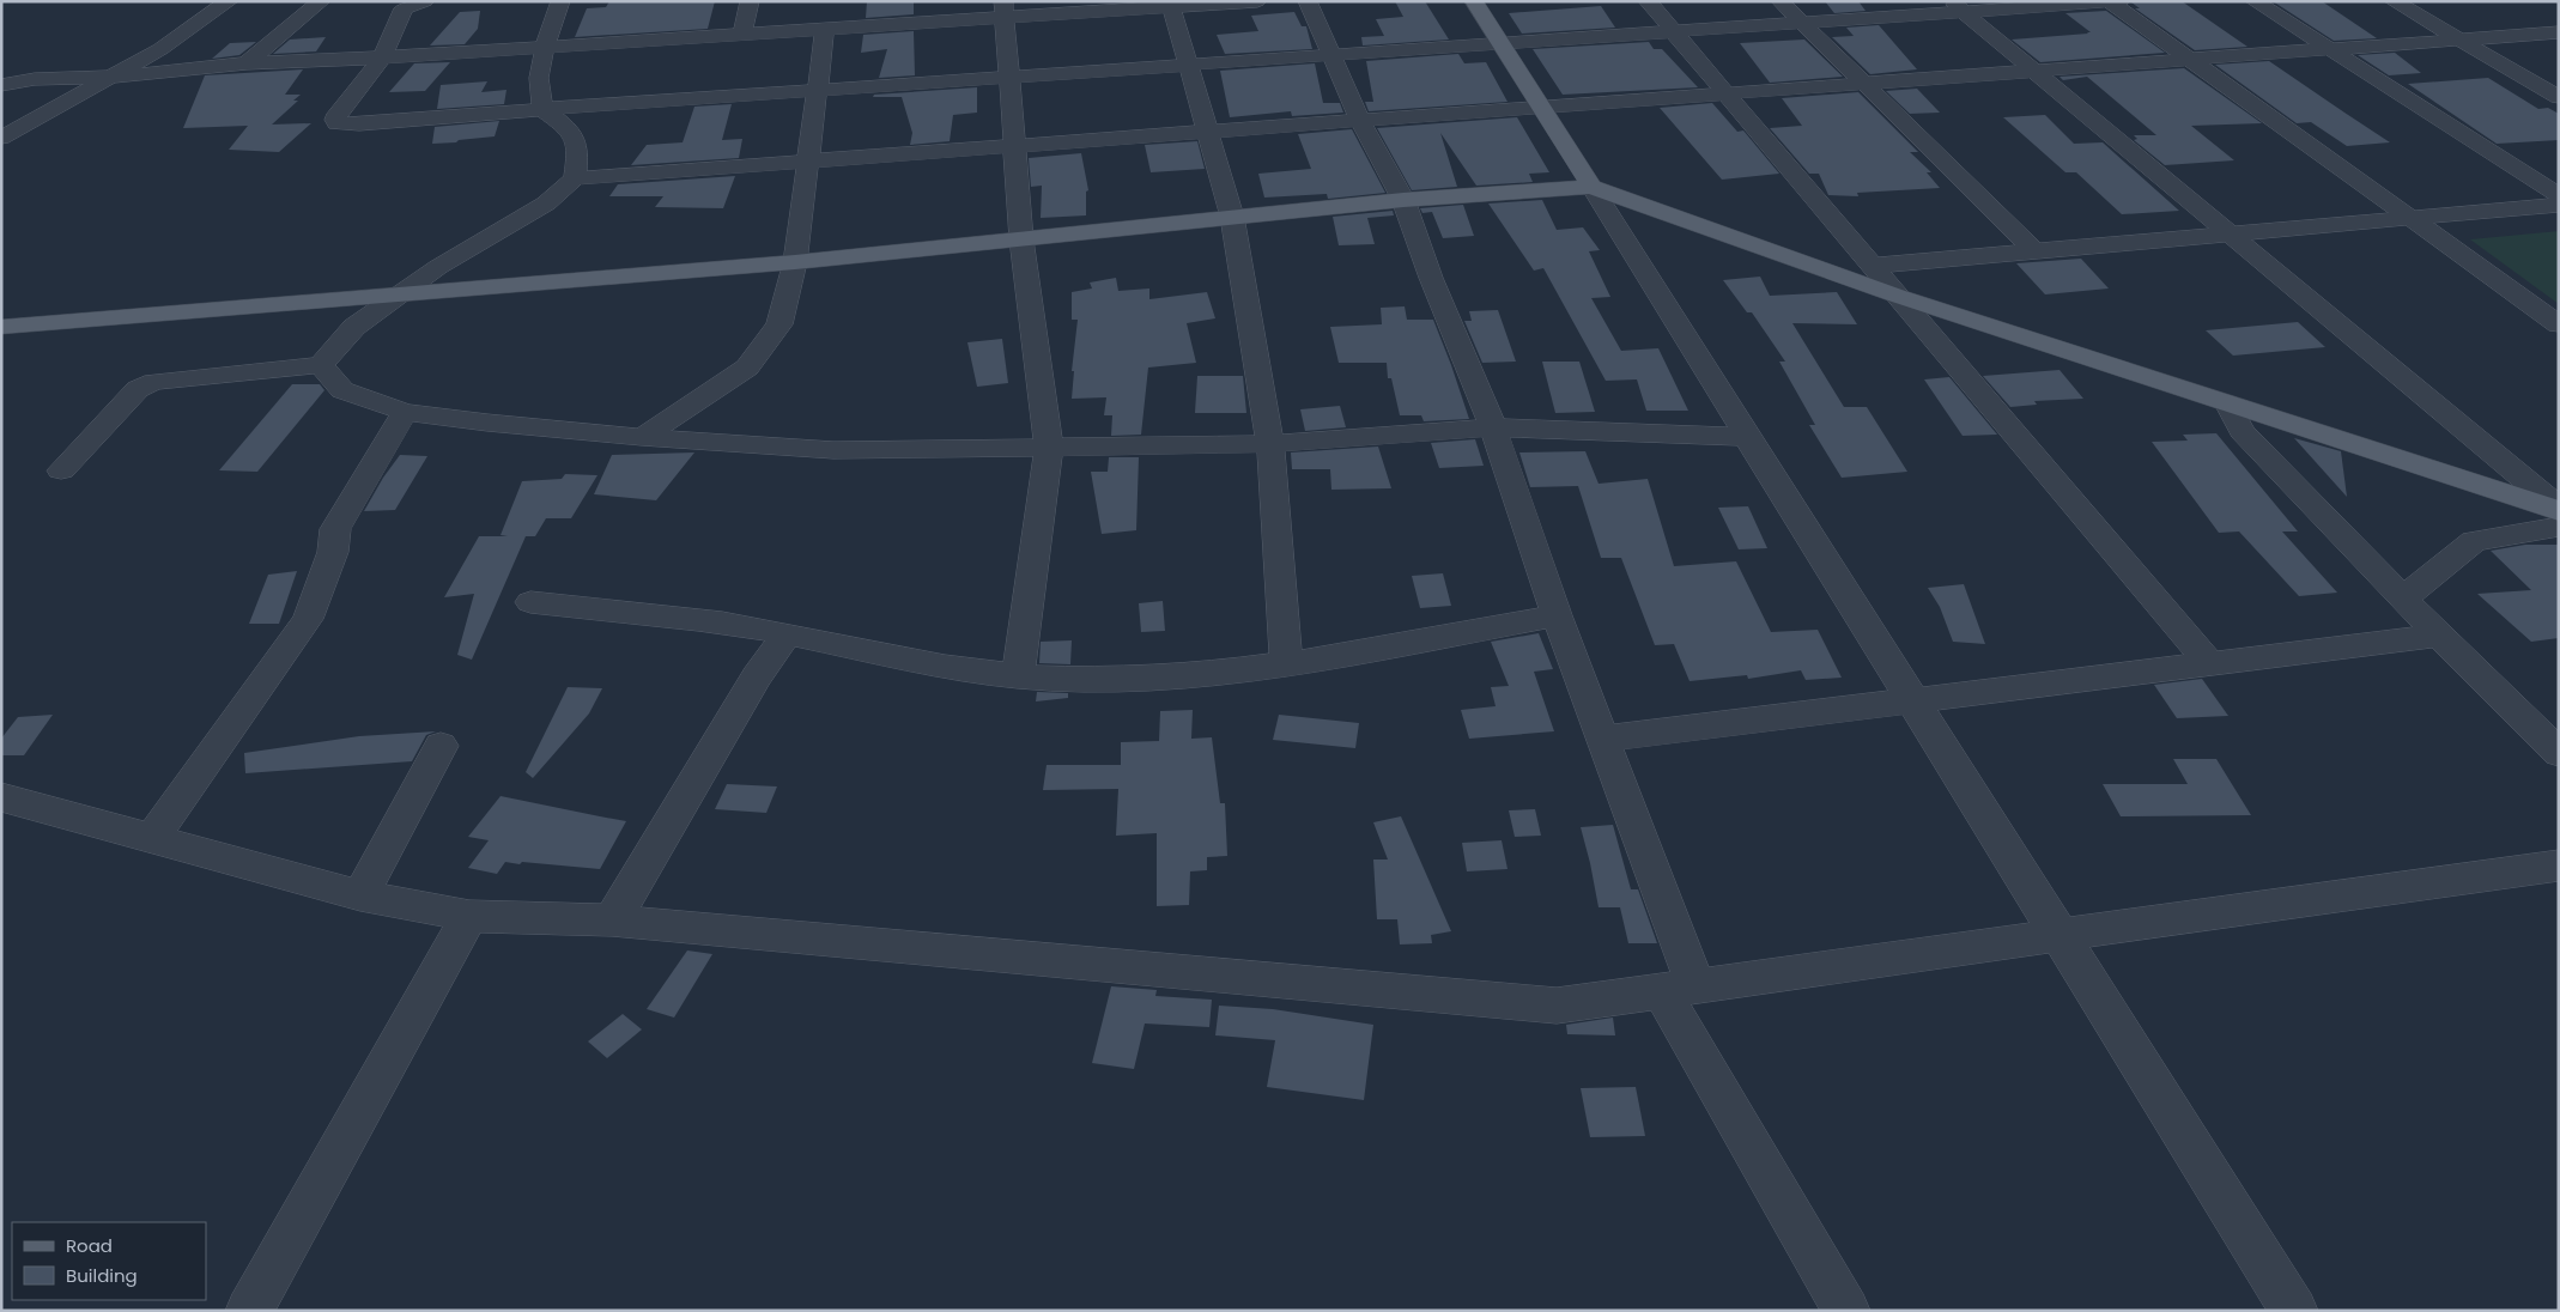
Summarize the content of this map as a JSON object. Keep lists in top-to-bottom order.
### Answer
{
  "legend": ["Road", "Building"]
}
